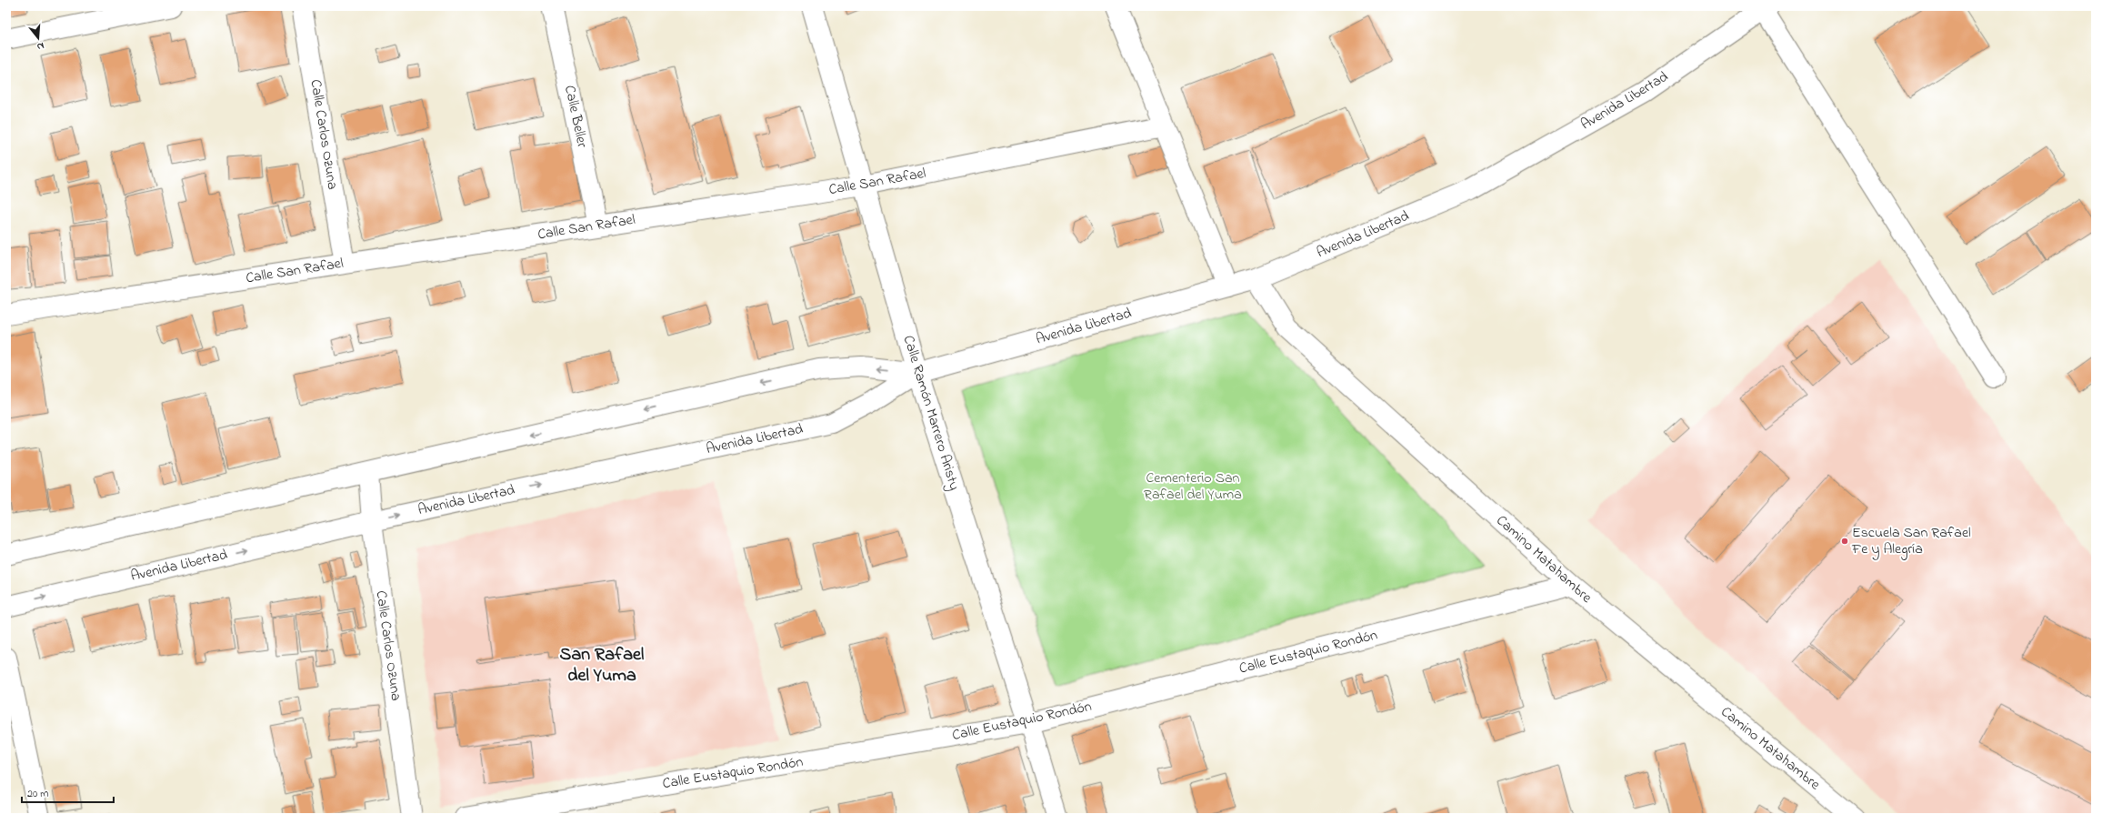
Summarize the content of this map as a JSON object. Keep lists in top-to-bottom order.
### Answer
{
  "streets": {
    "street": [
      "Avenida Libertad",
      "Calle Beller",
      "Calle Carlos Ozuna",
      "Calle San Rafael",
      "Calle Ramón Marrero Aristy",
      "Camino Matahambre",
      "Calle Eustaquio Rondón"
    ]
  },
  "crossings": [
    ["Avenida Libertad", "Calle Carlos Ozuna"],
    ["Avenida Libertad", "Calle Ramón Marrero Aristy"],
    ["Avenida Libertad", "Camino Matahambre"],
    ["Calle Beller", "Calle San Rafael"],
    ["Calle Carlos Ozuna", "Calle San Rafael"],
    ["Calle San Rafael", "Calle Ramón Marrero Aristy"],
    ["Calle Ramón Marrero Aristy", "Calle Eustaquio Rondón"],
    ["Camino Matahambre", "Calle Eustaquio Rondón"]
  ],
  "districts": ["San Rafael del Yuma"],
  "parks": ["Cementerio San Rafael del Yuma"],
  "places": ["Escuela San Rafael Fe y Alegría"],
  "scale_bar": "20 m",
  "north": "bottom"
}
